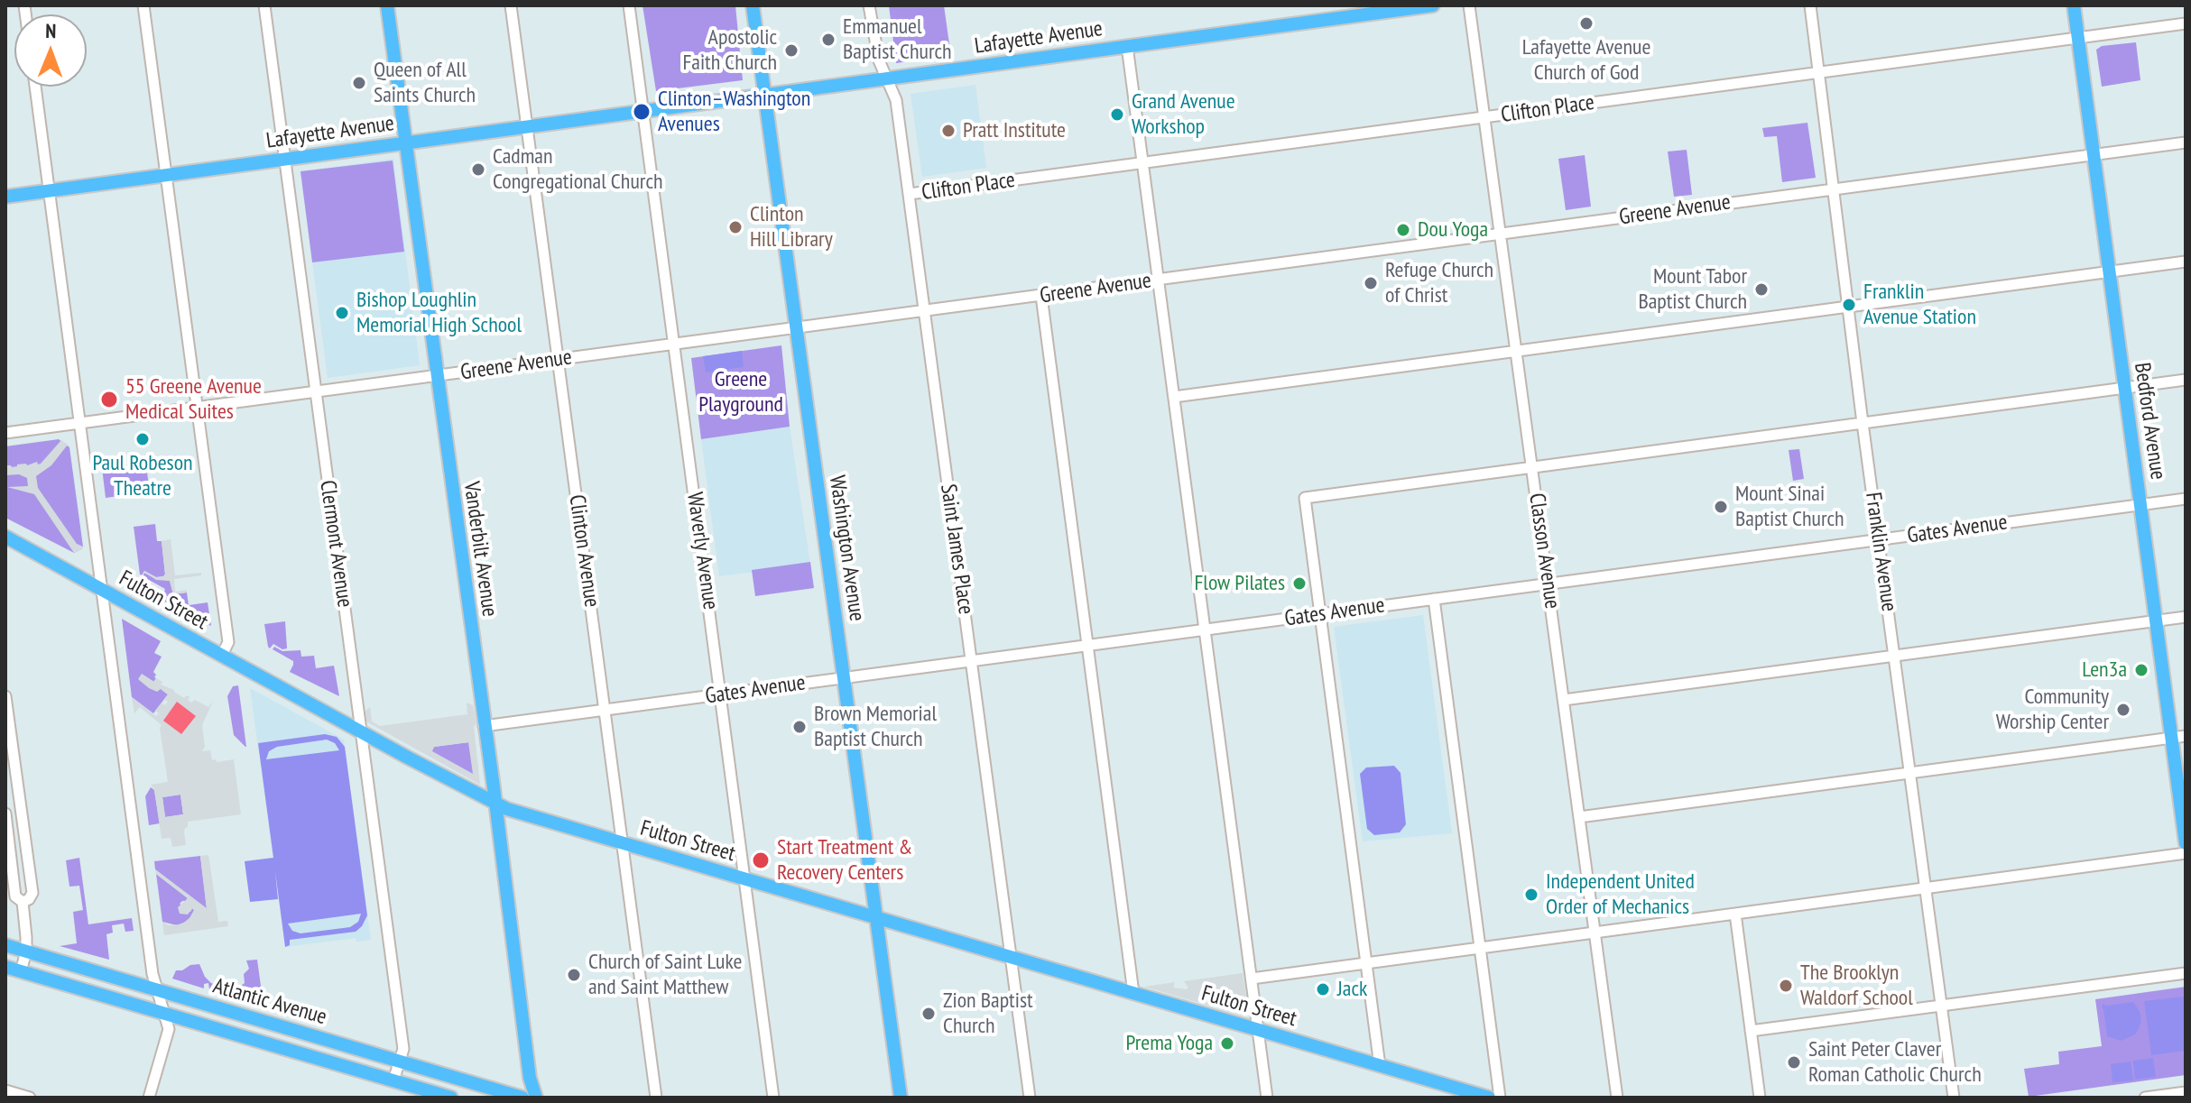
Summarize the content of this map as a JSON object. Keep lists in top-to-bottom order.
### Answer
{
  "streets": {
    "main road": [
      "Lafayette Avenue",
      "Bedford Avenue",
      "Washington Avenue",
      "Vanderbilt Avenue",
      "Fulton Street",
      "Atlantic Avenue"
    ],
    "street": [
      "Clifton Place",
      "Greene Avenue",
      "Gates Avenue",
      "Clermont Avenue",
      "Saint James Place",
      "Clinton Avenue",
      "Waverly Avenue",
      "Classon Avenue",
      "Franklin Avenue"
    ]
  },
  "crossings": [
    ["Lafayette Avenue", "Clermont Avenue"],
    ["Lafayette Avenue", "Washington Avenue"],
    ["Lafayette Avenue", "Vanderbilt Avenue"],
    ["Lafayette Avenue", "Saint James Place"],
    ["Lafayette Avenue", "Clinton Avenue"],
    ["Lafayette Avenue", "Waverly Avenue"],
    ["Clifton Place", "Bedford Avenue"],
    ["Clifton Place", "Saint James Place"],
    ["Clifton Place", "Classon Avenue"],
    ["Clifton Place", "Franklin Avenue"],
    ["Greene Avenue", "Bedford Avenue"],
    ["Greene Avenue", "Clermont Avenue"],
    ["Greene Avenue", "Washington Avenue"],
    ["Greene Avenue", "Vanderbilt Avenue"],
    ["Greene Avenue", "Saint James Place"],
    ["Greene Avenue", "Clinton Avenue"],
    ["Greene Avenue", "Waverly Avenue"],
    ["Greene Avenue", "Classon Avenue"],
    ["Greene Avenue", "Franklin Avenue"],
    ["Bedford Avenue", "Gates Avenue"],
    ["Gates Avenue", "Washington Avenue"],
    ["Gates Avenue", "Vanderbilt Avenue"],
    ["Gates Avenue", "Saint James Place"],
    ["Gates Avenue", "Clinton Avenue"],
    ["Gates Avenue", "Waverly Avenue"],
    ["Gates Avenue", "Classon Avenue"],
    ["Gates Avenue", "Franklin Avenue"],
    ["Clermont Avenue", "Fulton Street"],
    ["Clermont Avenue", "Atlantic Avenue"],
    ["Washington Avenue", "Fulton Street"],
    ["Vanderbilt Avenue", "Fulton Street"],
    ["Saint James Place", "Fulton Street"],
    ["Clinton Avenue", "Fulton Street"],
    ["Waverly Avenue", "Fulton Street"]
  ],
  "parks": ["Greene Playground"],
  "places": [
    "Lafayette Avenue Church of God",
    "Emmanuel Baptist Church",
    "Apostolic Faith Church",
    "Queen of All Saints Church",
    "Clinton–Washington Avenues",
    "Grand Avenue Workshop",
    "Pratt Institute",
    "Cadman Congregational Church",
    "Clinton Hill Library",
    "Dou Yoga",
    "Refuge Church of Christ",
    "Mount Tabor Baptist Church",
    "Franklin Avenue Station",
    "Bishop Loughlin Memorial High School",
    "55 Greene Avenue Medical Suites",
    "Paul Robeson Theatre",
    "Mount Sinai Baptist Church",
    "Flow Pilates",
    "Len3a",
    "Community Worship Center",
    "Brown Memorial Baptist Church",
    "Start Treatment & Recovery Centers",
    "Independent United Order of Mechanics",
    "Church of Saint Luke and Saint Matthew",
    "The Brooklyn Waldorf School",
    "Jack",
    "Zion Baptist Church",
    "Prema Yoga",
    "Saint Peter Claver Roman Catholic Church"
  ],
  "north": "top"
}
